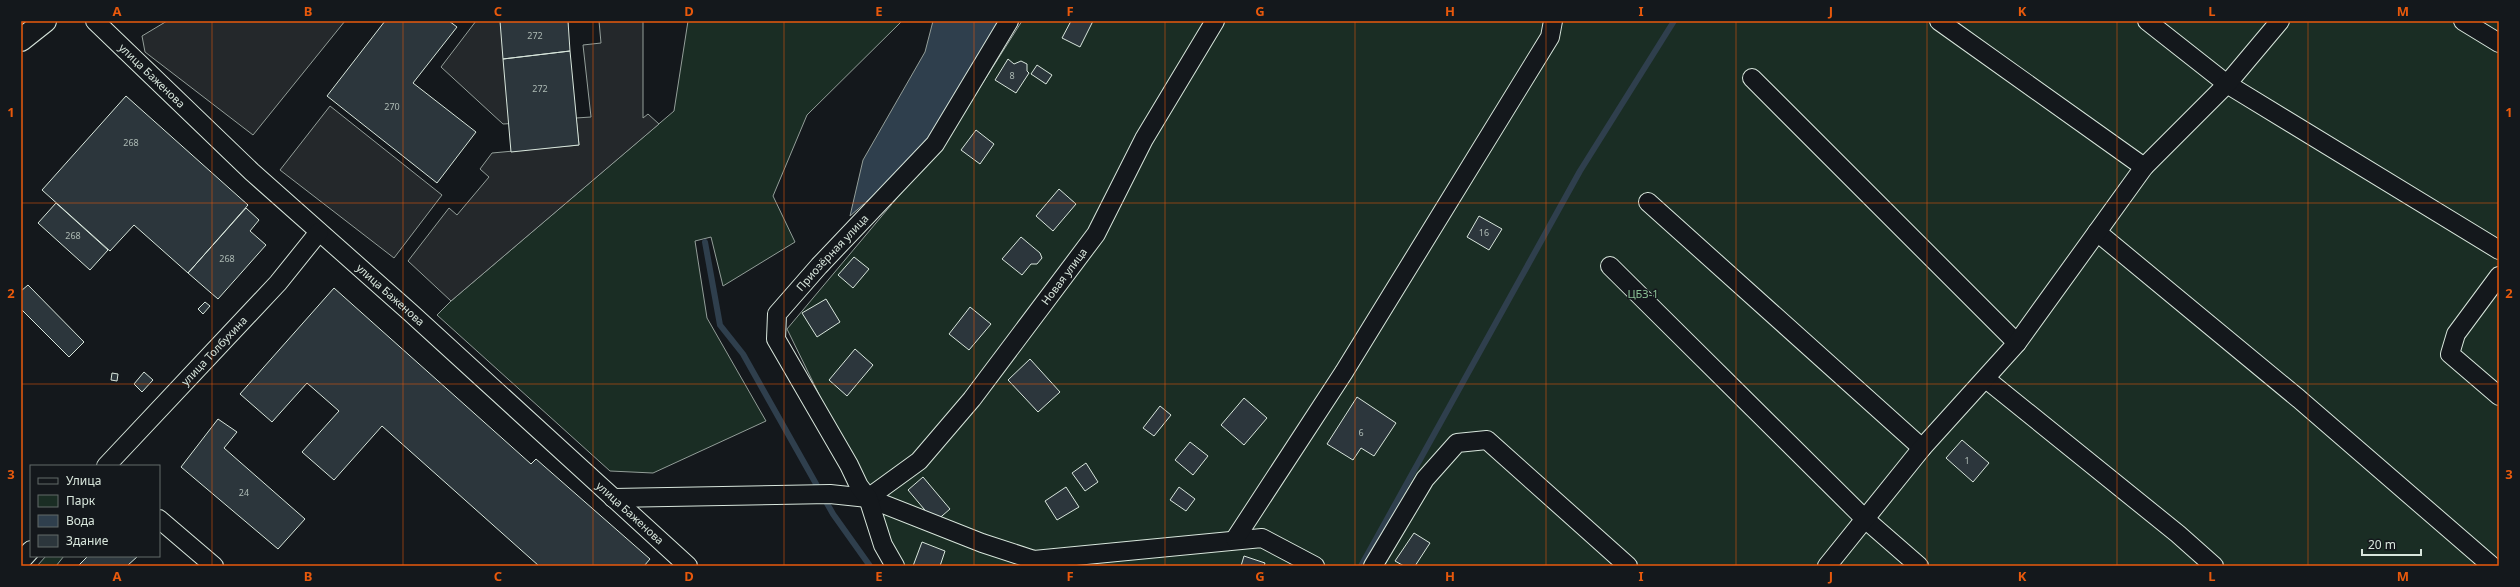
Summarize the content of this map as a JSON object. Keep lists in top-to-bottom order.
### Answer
{
  "streets": {
    "street": [
      "улица Баженова",
      "Приозёрная улица",
      "Новая улица",
      "улица Толбухина"
    ]
  },
  "crossings": [
    ["улица Баженова", "улица Толбухина"],
    ["Приозёрная улица", "Новая улица"]
  ],
  "parks": ["ЦБЗ-1"],
  "house_numbers": [
    "272",
    "8",
    "272",
    "270",
    "268",
    "16",
    "268",
    "268",
    "6",
    "1",
    "24"
  ],
  "legend": [
    "Улица",
    "Парк",
    "Вода",
    "Здание"
  ],
  "scale_bar": "20 m",
  "grid": {
    "columns": [
      "A",
      "B",
      "C",
      "D",
      "E",
      "F",
      "G",
      "H",
      "I",
      "J",
      "K",
      "L",
      "M"
    ],
    "rows": ["1", "2", "3"]
  }
}
